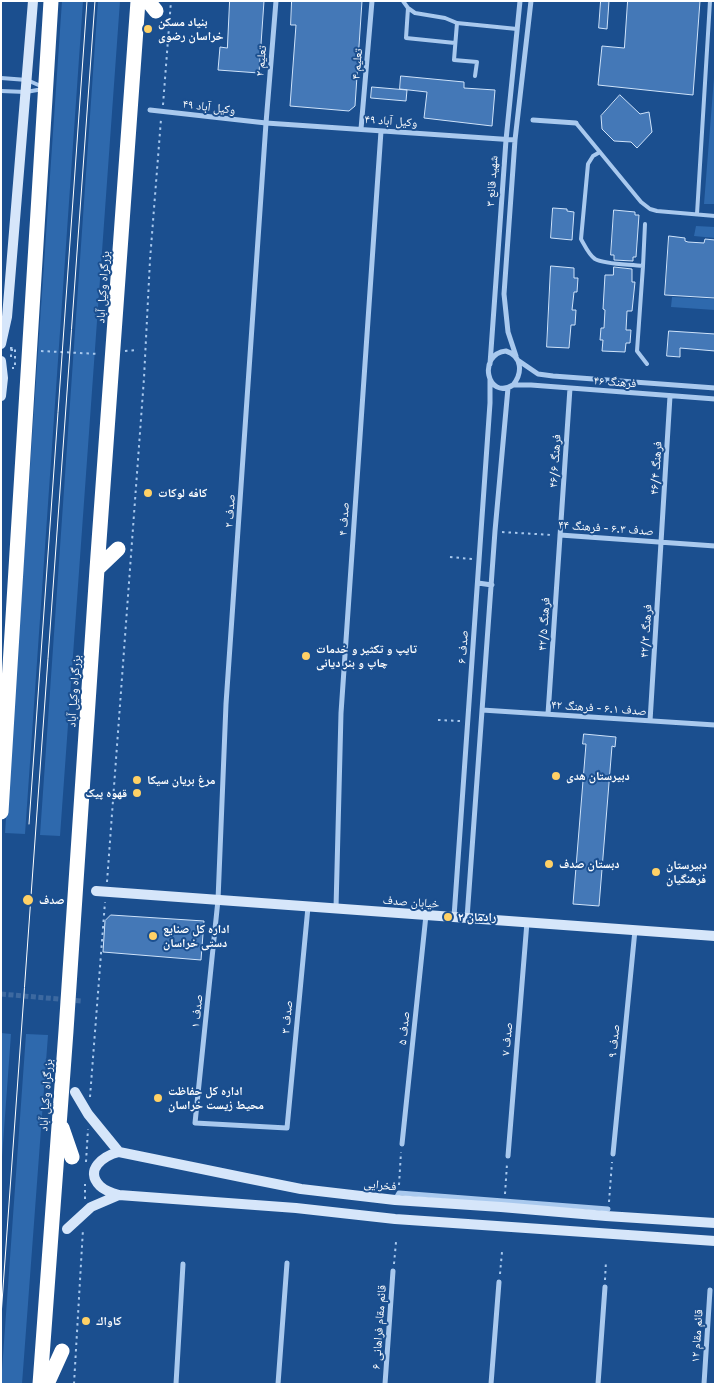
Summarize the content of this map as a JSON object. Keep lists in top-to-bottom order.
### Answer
{
  "streets": {
    "highway": ["بزرگراه وکیل آباد"],
    "street": [
      "تعلیم ۲",
      "تعلیم ۴",
      "۴۹ وکیل آباد",
      "وکیل آباد ۴۹",
      "شهید قانع ۳",
      "فرهنگ ۴۶",
      "فرهنگ ۴۶/۶",
      "فرهنگ ۴۶/۴",
      "صدف ۲",
      "صدف ۴",
      "صدف ۶.۳ - فرهنگ ۴۴",
      "فرهنگ ۴۲/۵",
      "فرهنگ ۴۲/۳",
      "صدف ۶",
      "صدف ۶.۱ - فرهنگ ۴۲",
      "خیابان صدف",
      "صدف ۱",
      "صدف ۳",
      "صدف ۵",
      "صدف ۷",
      "صدف ۹",
      "فخرایی",
      "قائم مقام فراهانی ۶",
      "قائم مقام ۱۲"
    ]
  },
  "crossings": [
    ["تعلیم ۲", "۴۹ وکیل آباد"],
    ["تعلیم ۲", "وکیل آباد ۴۹"],
    ["تعلیم ۲", "صدف ۲"],
    ["تعلیم ۴", "وکیل آباد ۴۹"],
    ["۴۹ وکیل آباد", "وکیل آباد ۴۹"],
    ["۴۹ وکیل آباد", "صدف ۲"],
    ["وکیل آباد ۴۹", "شهید قانع ۳"],
    ["وکیل آباد ۴۹", "صدف ۲"],
    ["وکیل آباد ۴۹", "صدف ۴"],
    ["شهید قانع ۳", "فرهنگ ۴۶"],
    ["شهید قانع ۳", "صدف ۶"],
    ["فرهنگ ۴۶", "فرهنگ ۴۶/۶"],
    ["فرهنگ ۴۶", "فرهنگ ۴۶/۴"],
    ["فرهنگ ۴۶", "صدف ۶"],
    ["فرهنگ ۴۶/۶", "صدف ۶.۳ - فرهنگ ۴۴"],
    ["فرهنگ ۴۶/۶", "فرهنگ ۴۲/۵"],
    ["فرهنگ ۴۶/۴", "صدف ۶.۳ - فرهنگ ۴۴"],
    ["فرهنگ ۴۶/۴", "فرهنگ ۴۲/۳"],
    ["صدف ۲", "خیابان صدف"],
    ["صدف ۲", "صدف ۱"],
    ["صدف ۴", "خیابان صدف"],
    ["صدف ۶.۳ - فرهنگ ۴۴", "فرهنگ ۴۲/۵"],
    ["صدف ۶.۳ - فرهنگ ۴۴", "فرهنگ ۴۲/۳"],
    ["صدف ۶.۳ - فرهنگ ۴۴", "صدف ۶"],
    ["فرهنگ ۴۲/۵", "صدف ۶.۱ - فرهنگ ۴۲"],
    ["فرهنگ ۴۲/۳", "صدف ۶.۱ - فرهنگ ۴۲"],
    ["صدف ۶", "صدف ۶.۱ - فرهنگ ۴۲"],
    ["صدف ۶", "خیابان صدف"],
    ["خیابان صدف", "صدف ۱"],
    ["خیابان صدف", "صدف ۳"],
    ["خیابان صدف", "صدف ۵"],
    ["خیابان صدف", "صدف ۷"],
    ["خیابان صدف", "صدف ۹"],
    ["صدف ۱", "صدف ۳"]
  ],
  "places": [
    "بنیاد مسکن خراسان رضوی",
    "کافه لوکات",
    "تایپ و تکثیر و خدمات چاپ و بنر دیانی",
    "دبیرستان هدی",
    "مرغ بریان سیکا",
    "قهوه پیک",
    "دبستان صدف",
    "دبیرستان فرهنگیان",
    "صدف",
    "رادمان ۲",
    "اداره کل صنایع دستی خراسان",
    "اداره کل حفاظت محیط زیست خراسان",
    "كاواك"
  ]
}
